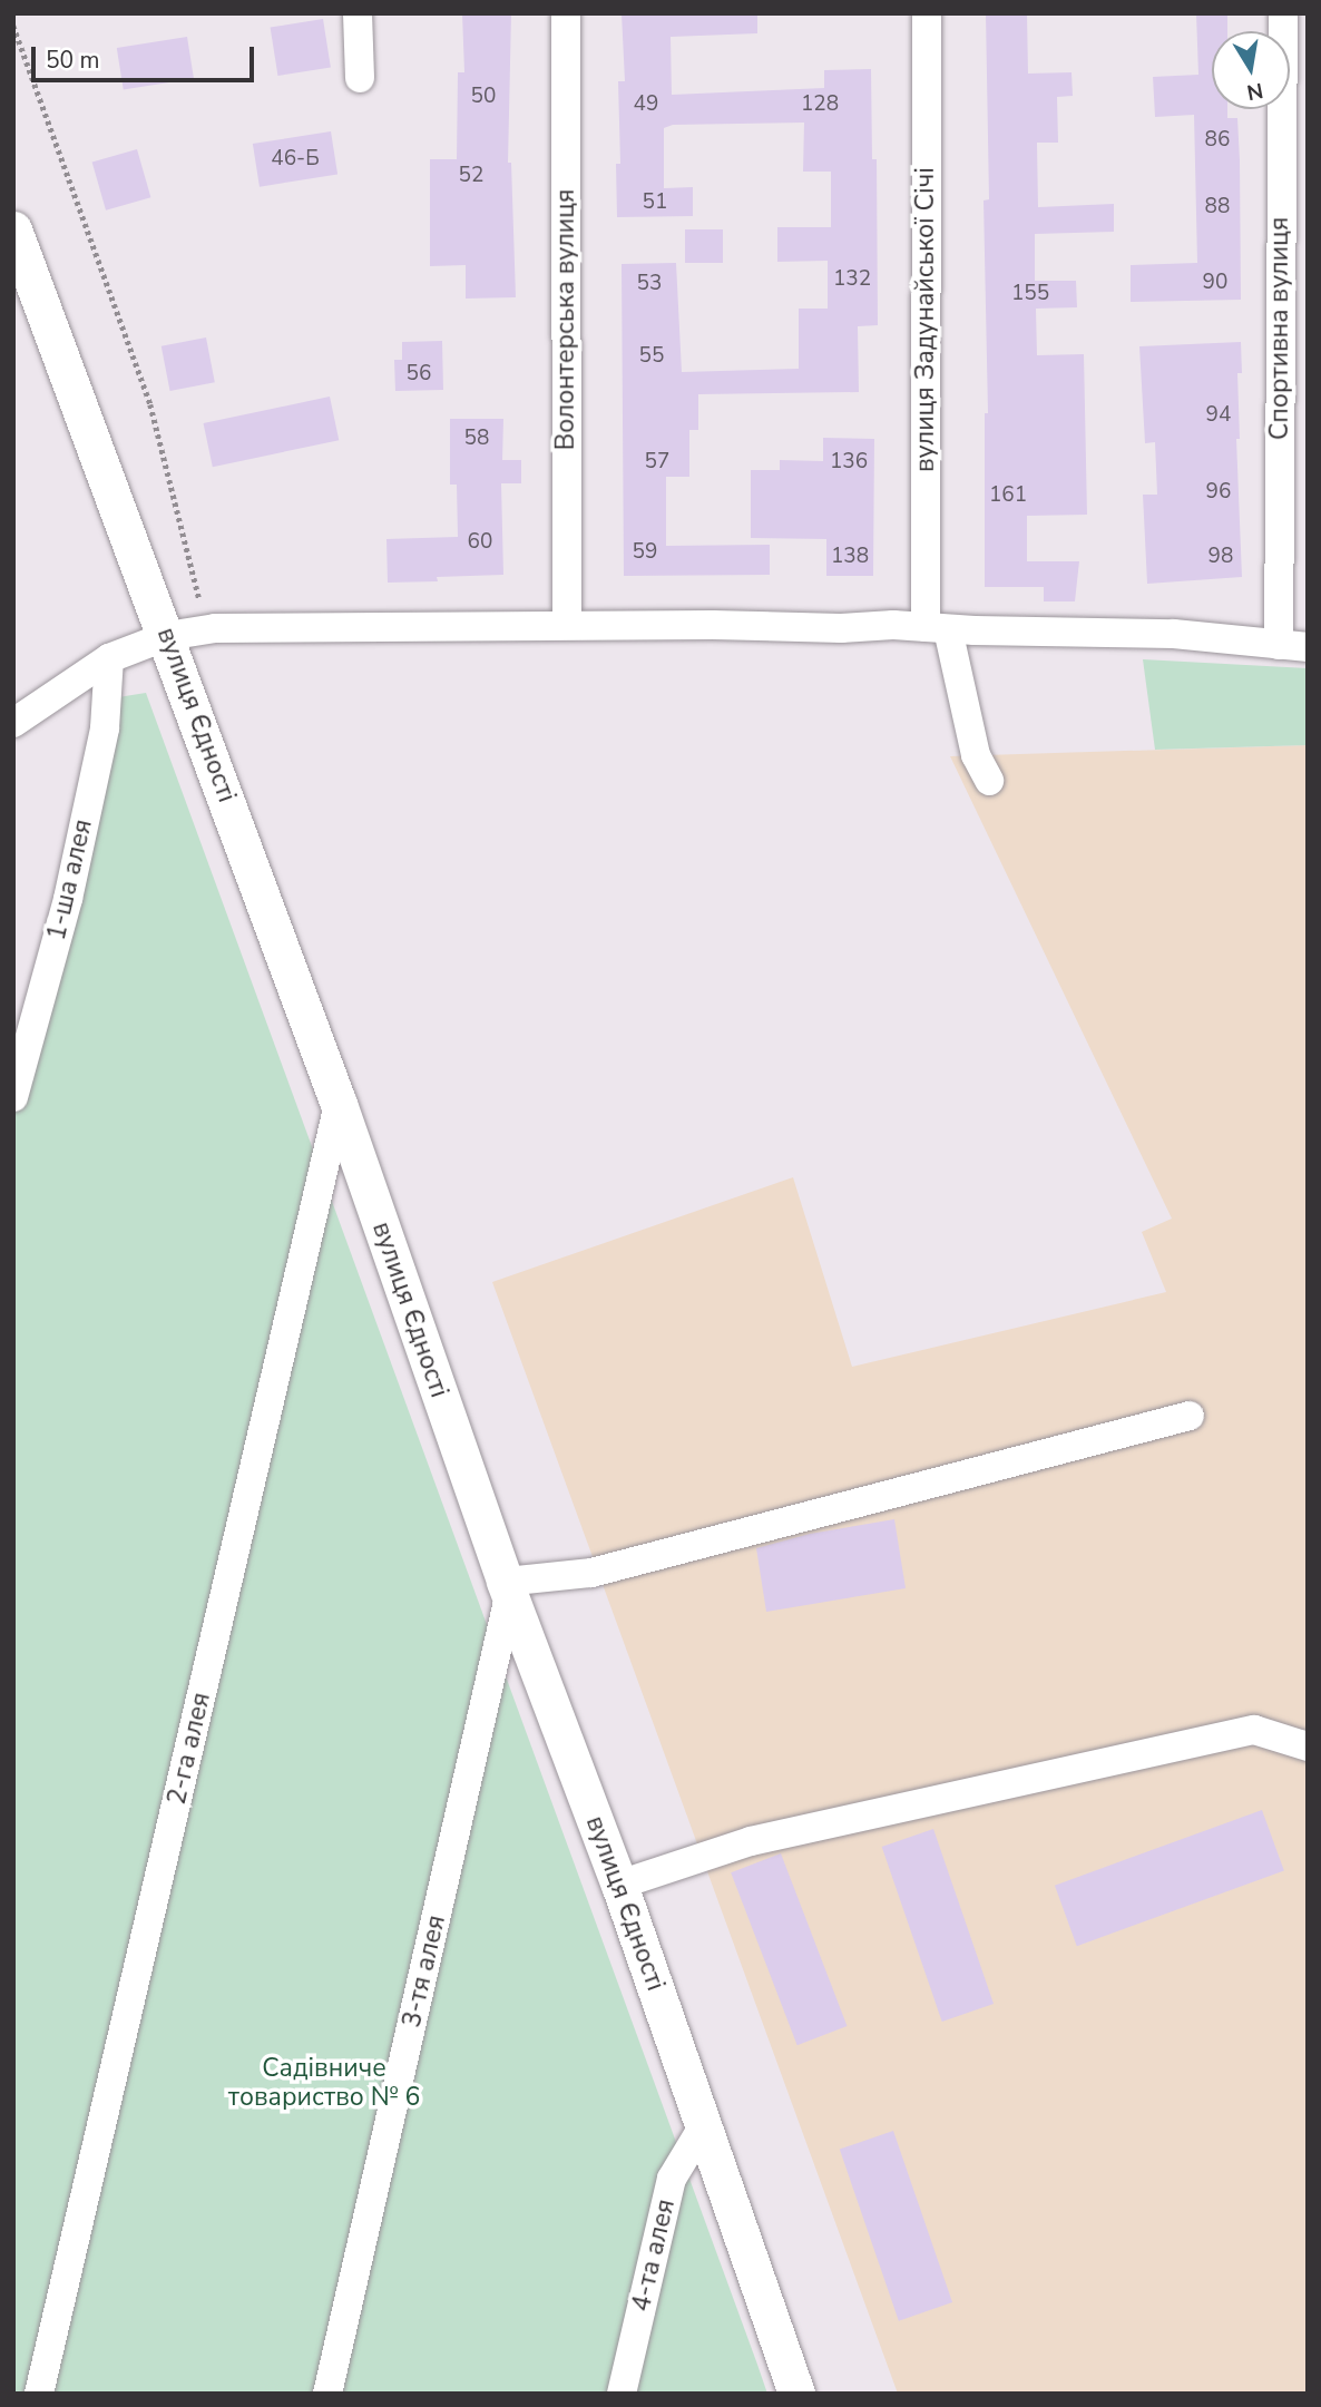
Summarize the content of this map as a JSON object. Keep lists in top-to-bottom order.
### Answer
{
  "streets": {
    "main road": ["вулиця Єдності"],
    "street": [
      "Волонтерська вулиця",
      "вулиця Задунайської Січі",
      "Спортивна вулиця",
      "1-ша алея",
      "2-га алея",
      "3-тя алея",
      "4-та алея"
    ]
  },
  "crossings": [
    ["вулиця Єдності", "2-га алея"],
    ["вулиця Єдності", "3-тя алея"],
    ["вулиця Єдності", "4-та алея"]
  ],
  "parks": ["Садівниче товариство № 6"],
  "house_numbers": [
    "50",
    "49",
    "128",
    "86",
    "46-Б",
    "52",
    "51",
    "88",
    "132",
    "90",
    "53",
    "155",
    "55",
    "56",
    "94",
    "58",
    "57",
    "136",
    "96",
    "161",
    "60",
    "59",
    "138",
    "98"
  ],
  "scale_bar": "50 m",
  "north": "bottom"
}
